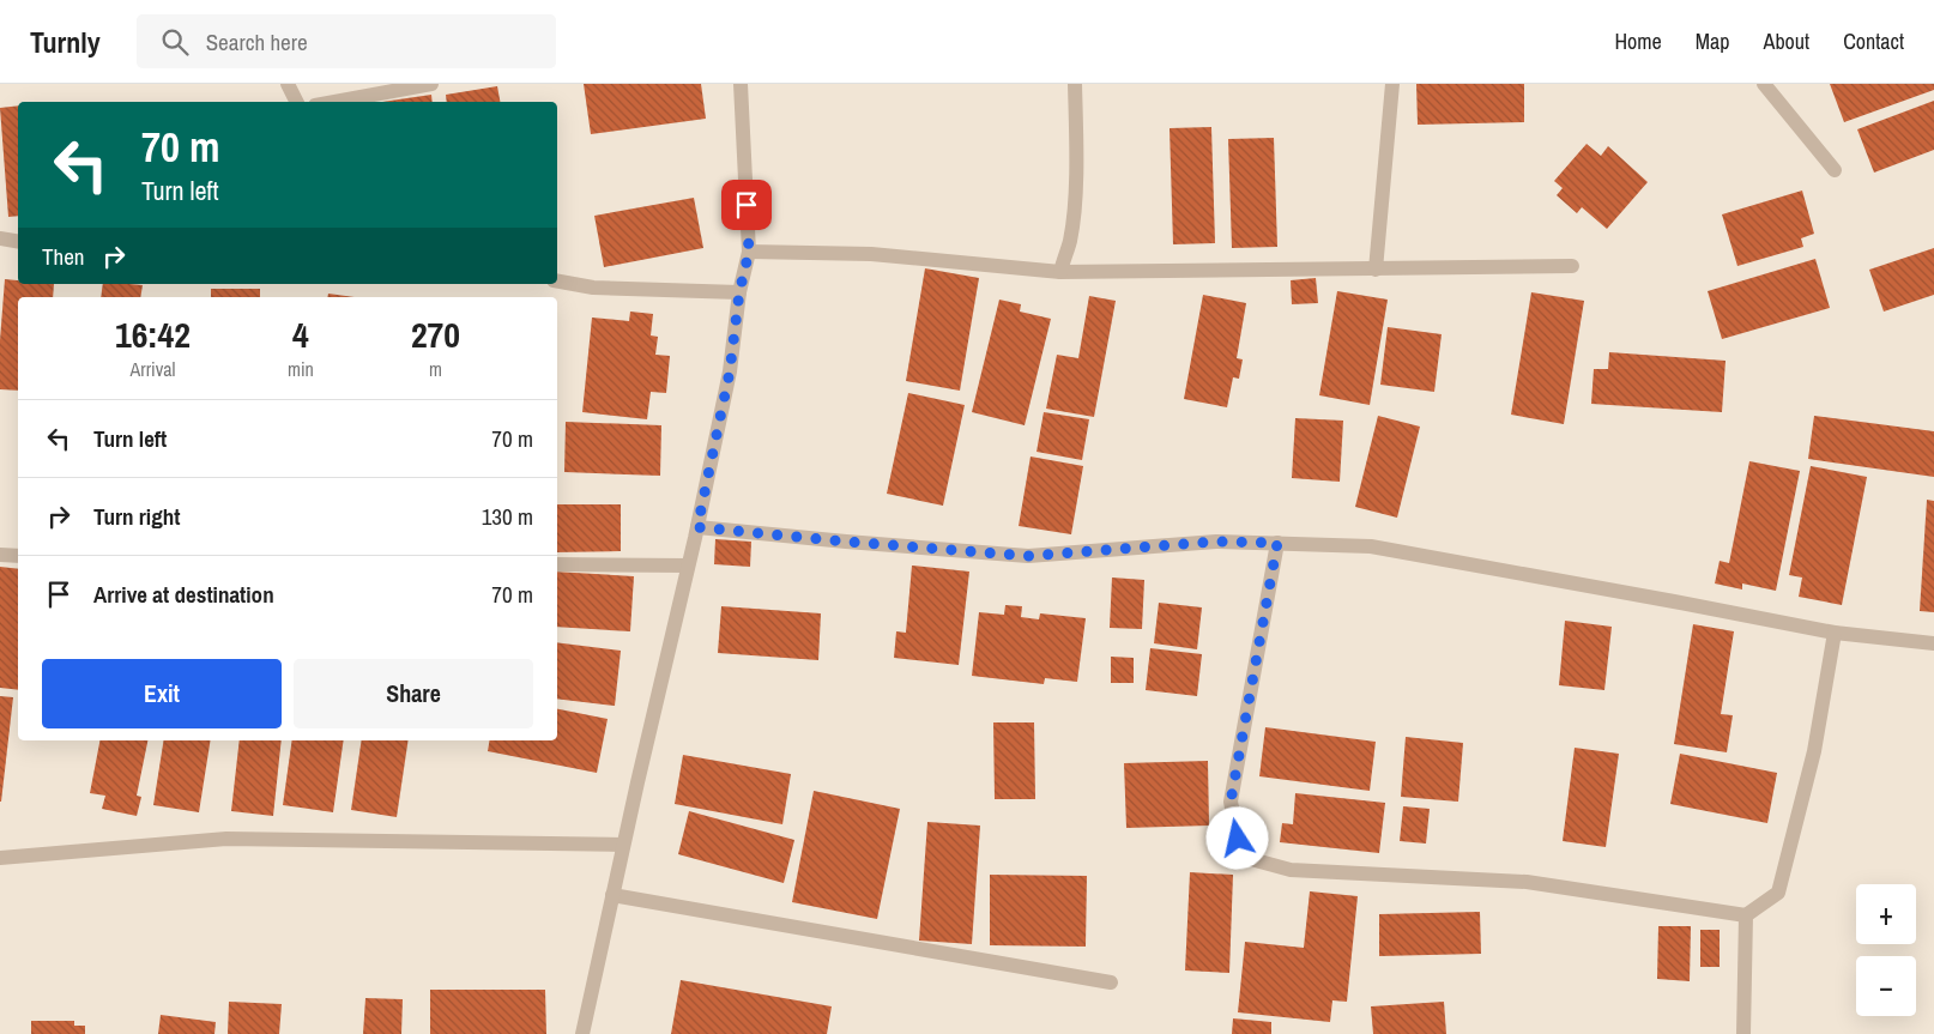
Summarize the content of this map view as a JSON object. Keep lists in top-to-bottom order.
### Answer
{
  "page": {
    "header": "Turnly",
    "search": "Search here",
    "nav": [
      "Home",
      "Map",
      "About",
      "Contact"
    ],
    "turn": ["70 m", "Turn left"],
    "then": "Then",
    "eta": [
      "16:42",
      "Arrival",
      "4",
      "min",
      "270",
      "m"
    ],
    "list": [
      {
        "name": "Turn left",
        "value": "70 m"
      },
      {
        "name": "Turn right",
        "value": "130 m"
      },
      {
        "name": "Arrive at destination",
        "value": "70 m"
      }
    ],
    "buttons": ["Exit", "Share"],
    "map_buttons": ["+", "−"]
  }
}
